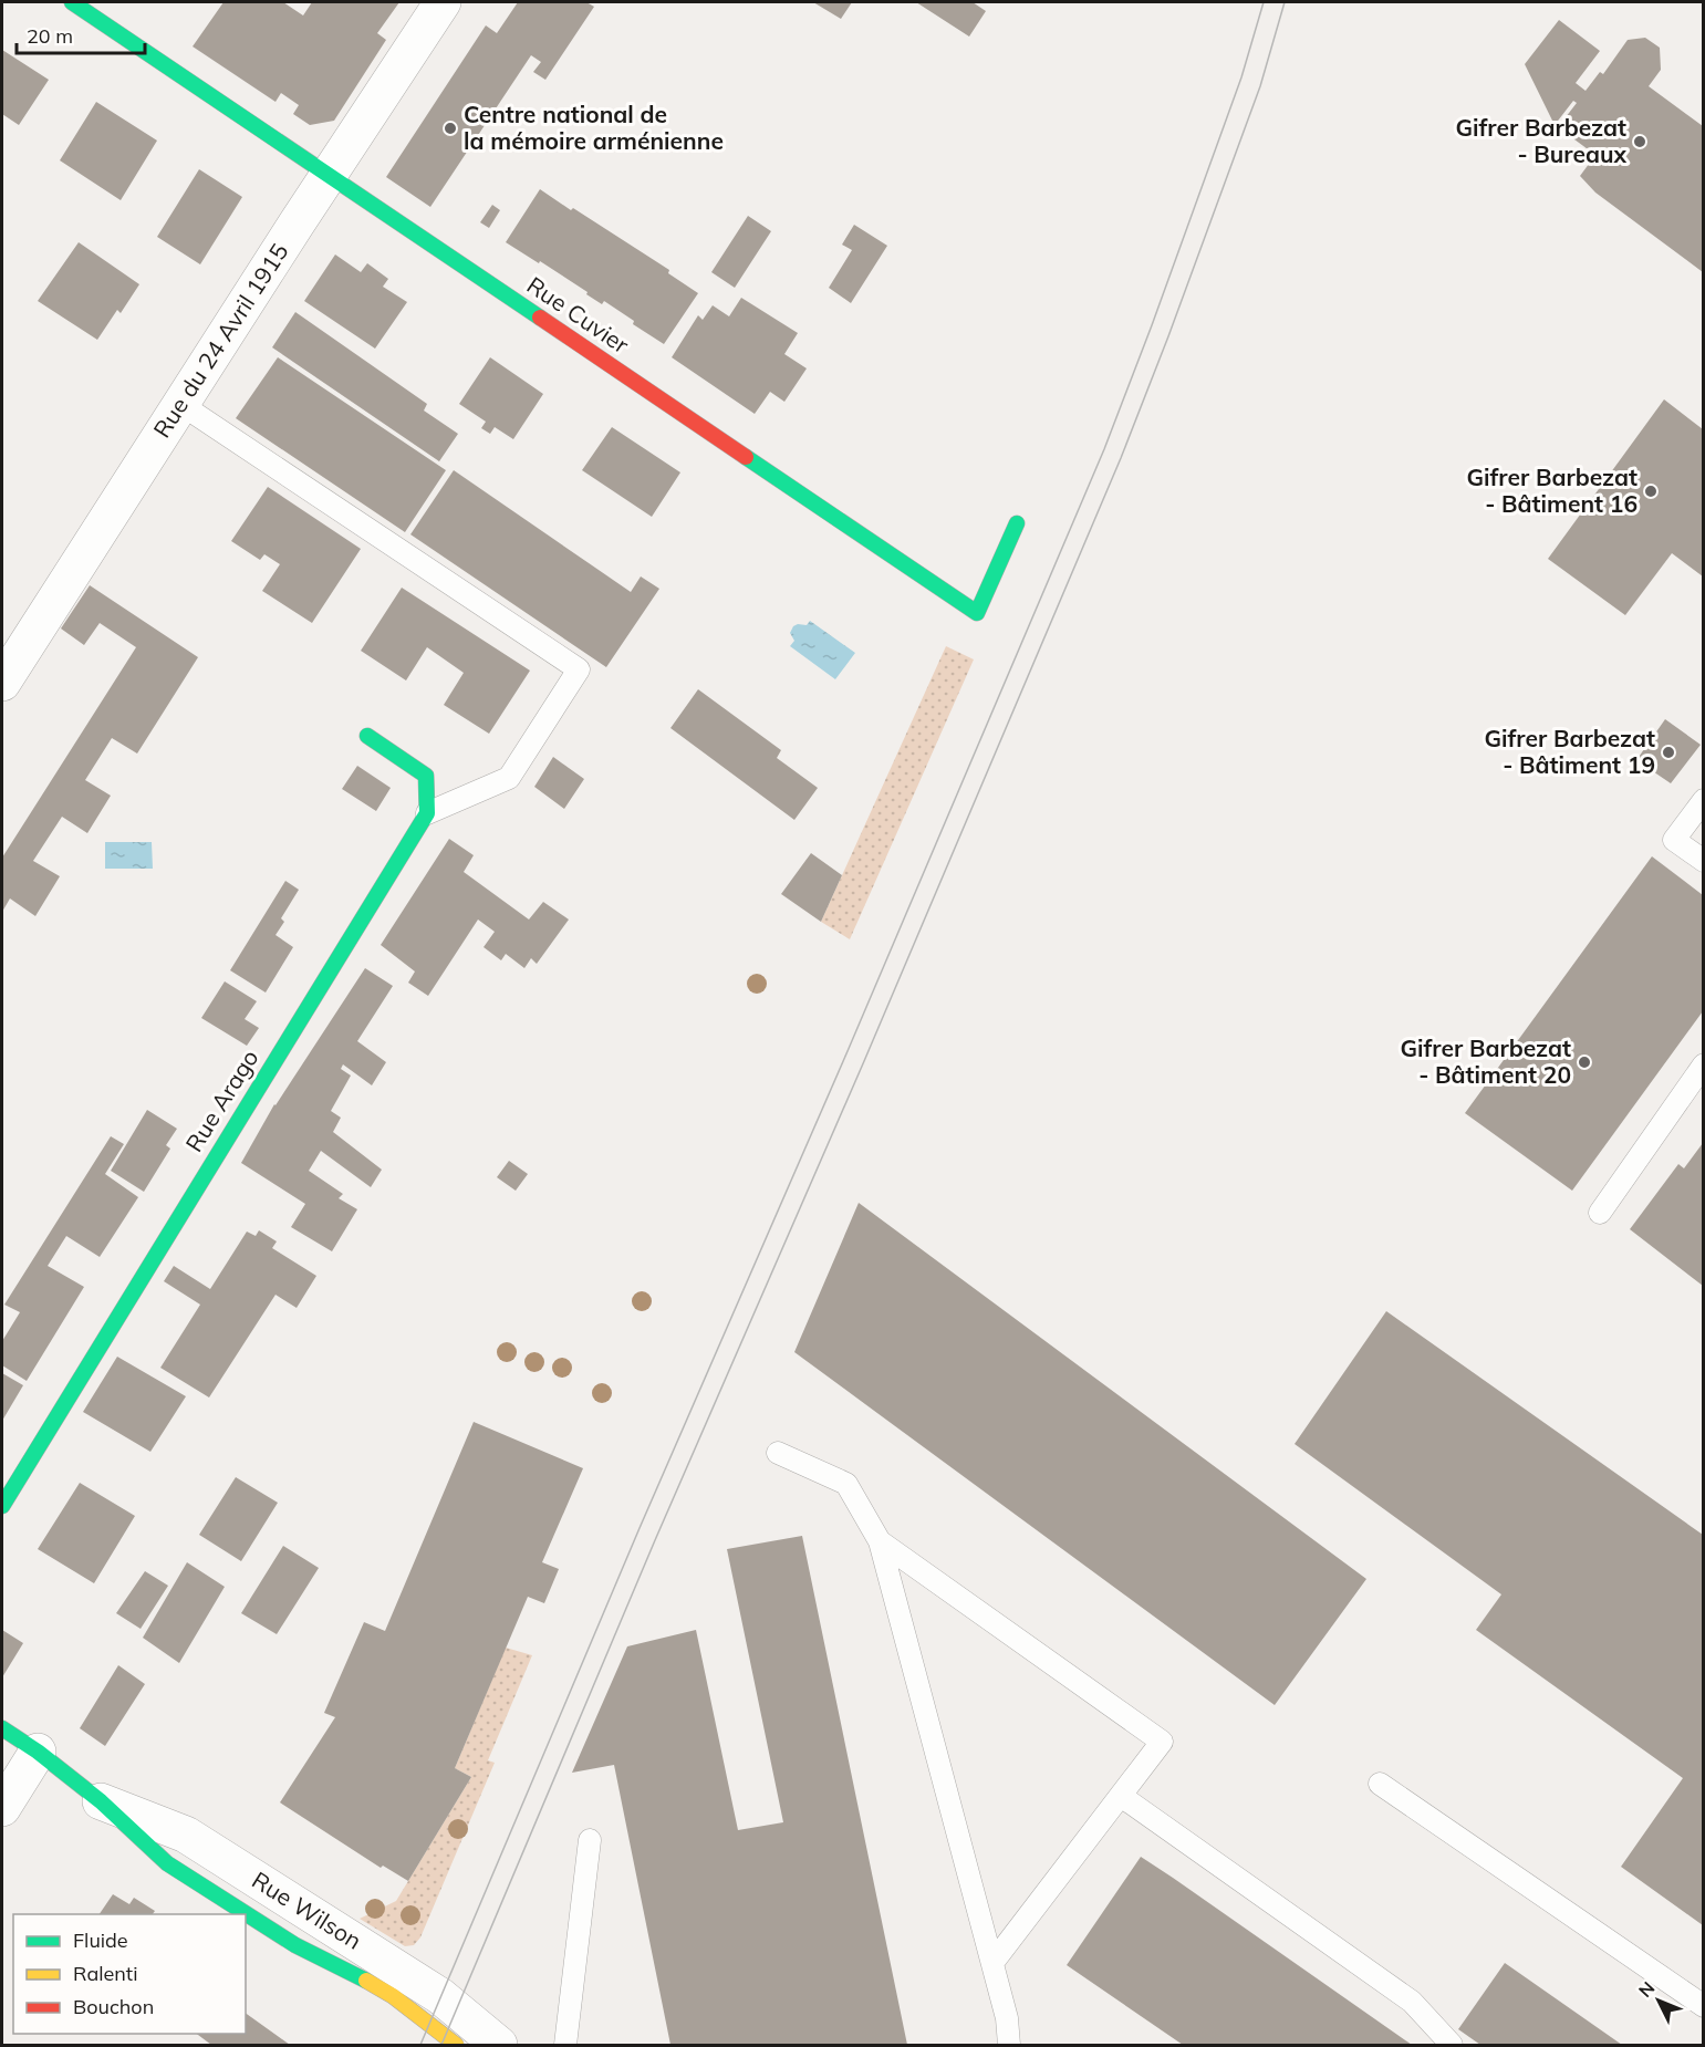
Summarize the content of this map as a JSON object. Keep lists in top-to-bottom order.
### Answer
{
  "streets": {
    "street": [
      "Rue Cuvier",
      "Rue du 24 Avril 1915",
      "Rue Arago",
      "Rue Wilson"
    ]
  },
  "crossings": [
    ["Rue Cuvier", "Rue du 24 Avril 1915"]
  ],
  "places": [
    "Centre national de la mémoire arménienne",
    "Gifrer Barbezat - Bureaux",
    "Gifrer Barbezat - Bâtiment 16",
    "Gifrer Barbezat - Bâtiment 19",
    "Gifrer Barbezat - Bâtiment 20"
  ],
  "legend": ["Fluide", "Ralenti", "Bouchon"],
  "scale_bar": "20 m",
  "north": "top left"
}
